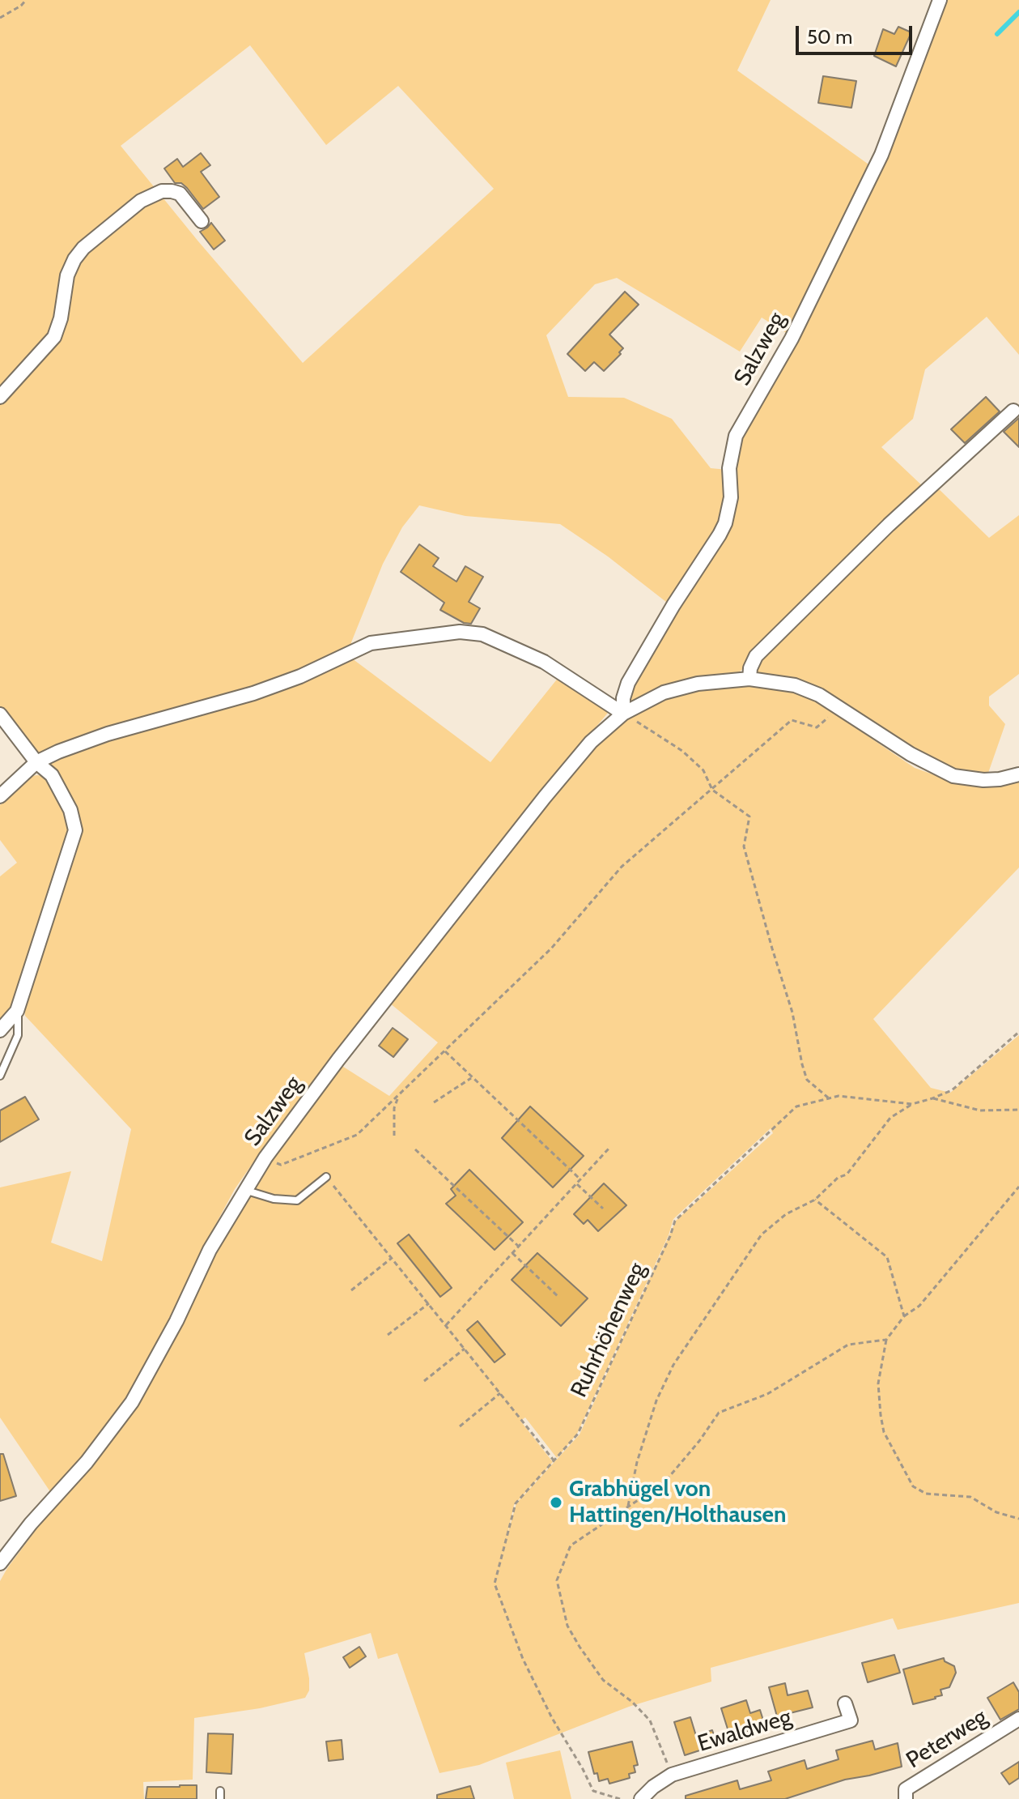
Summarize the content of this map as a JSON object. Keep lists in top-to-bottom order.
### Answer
{
  "streets": {
    "street": ["Salzweg", "Ewaldweg", "Peterweg"],
    "path": ["Ruhrhöhenweg"]
  },
  "places": ["Grabhügel von Hattingen/Holthausen"],
  "scale_bar": "50 m"
}
